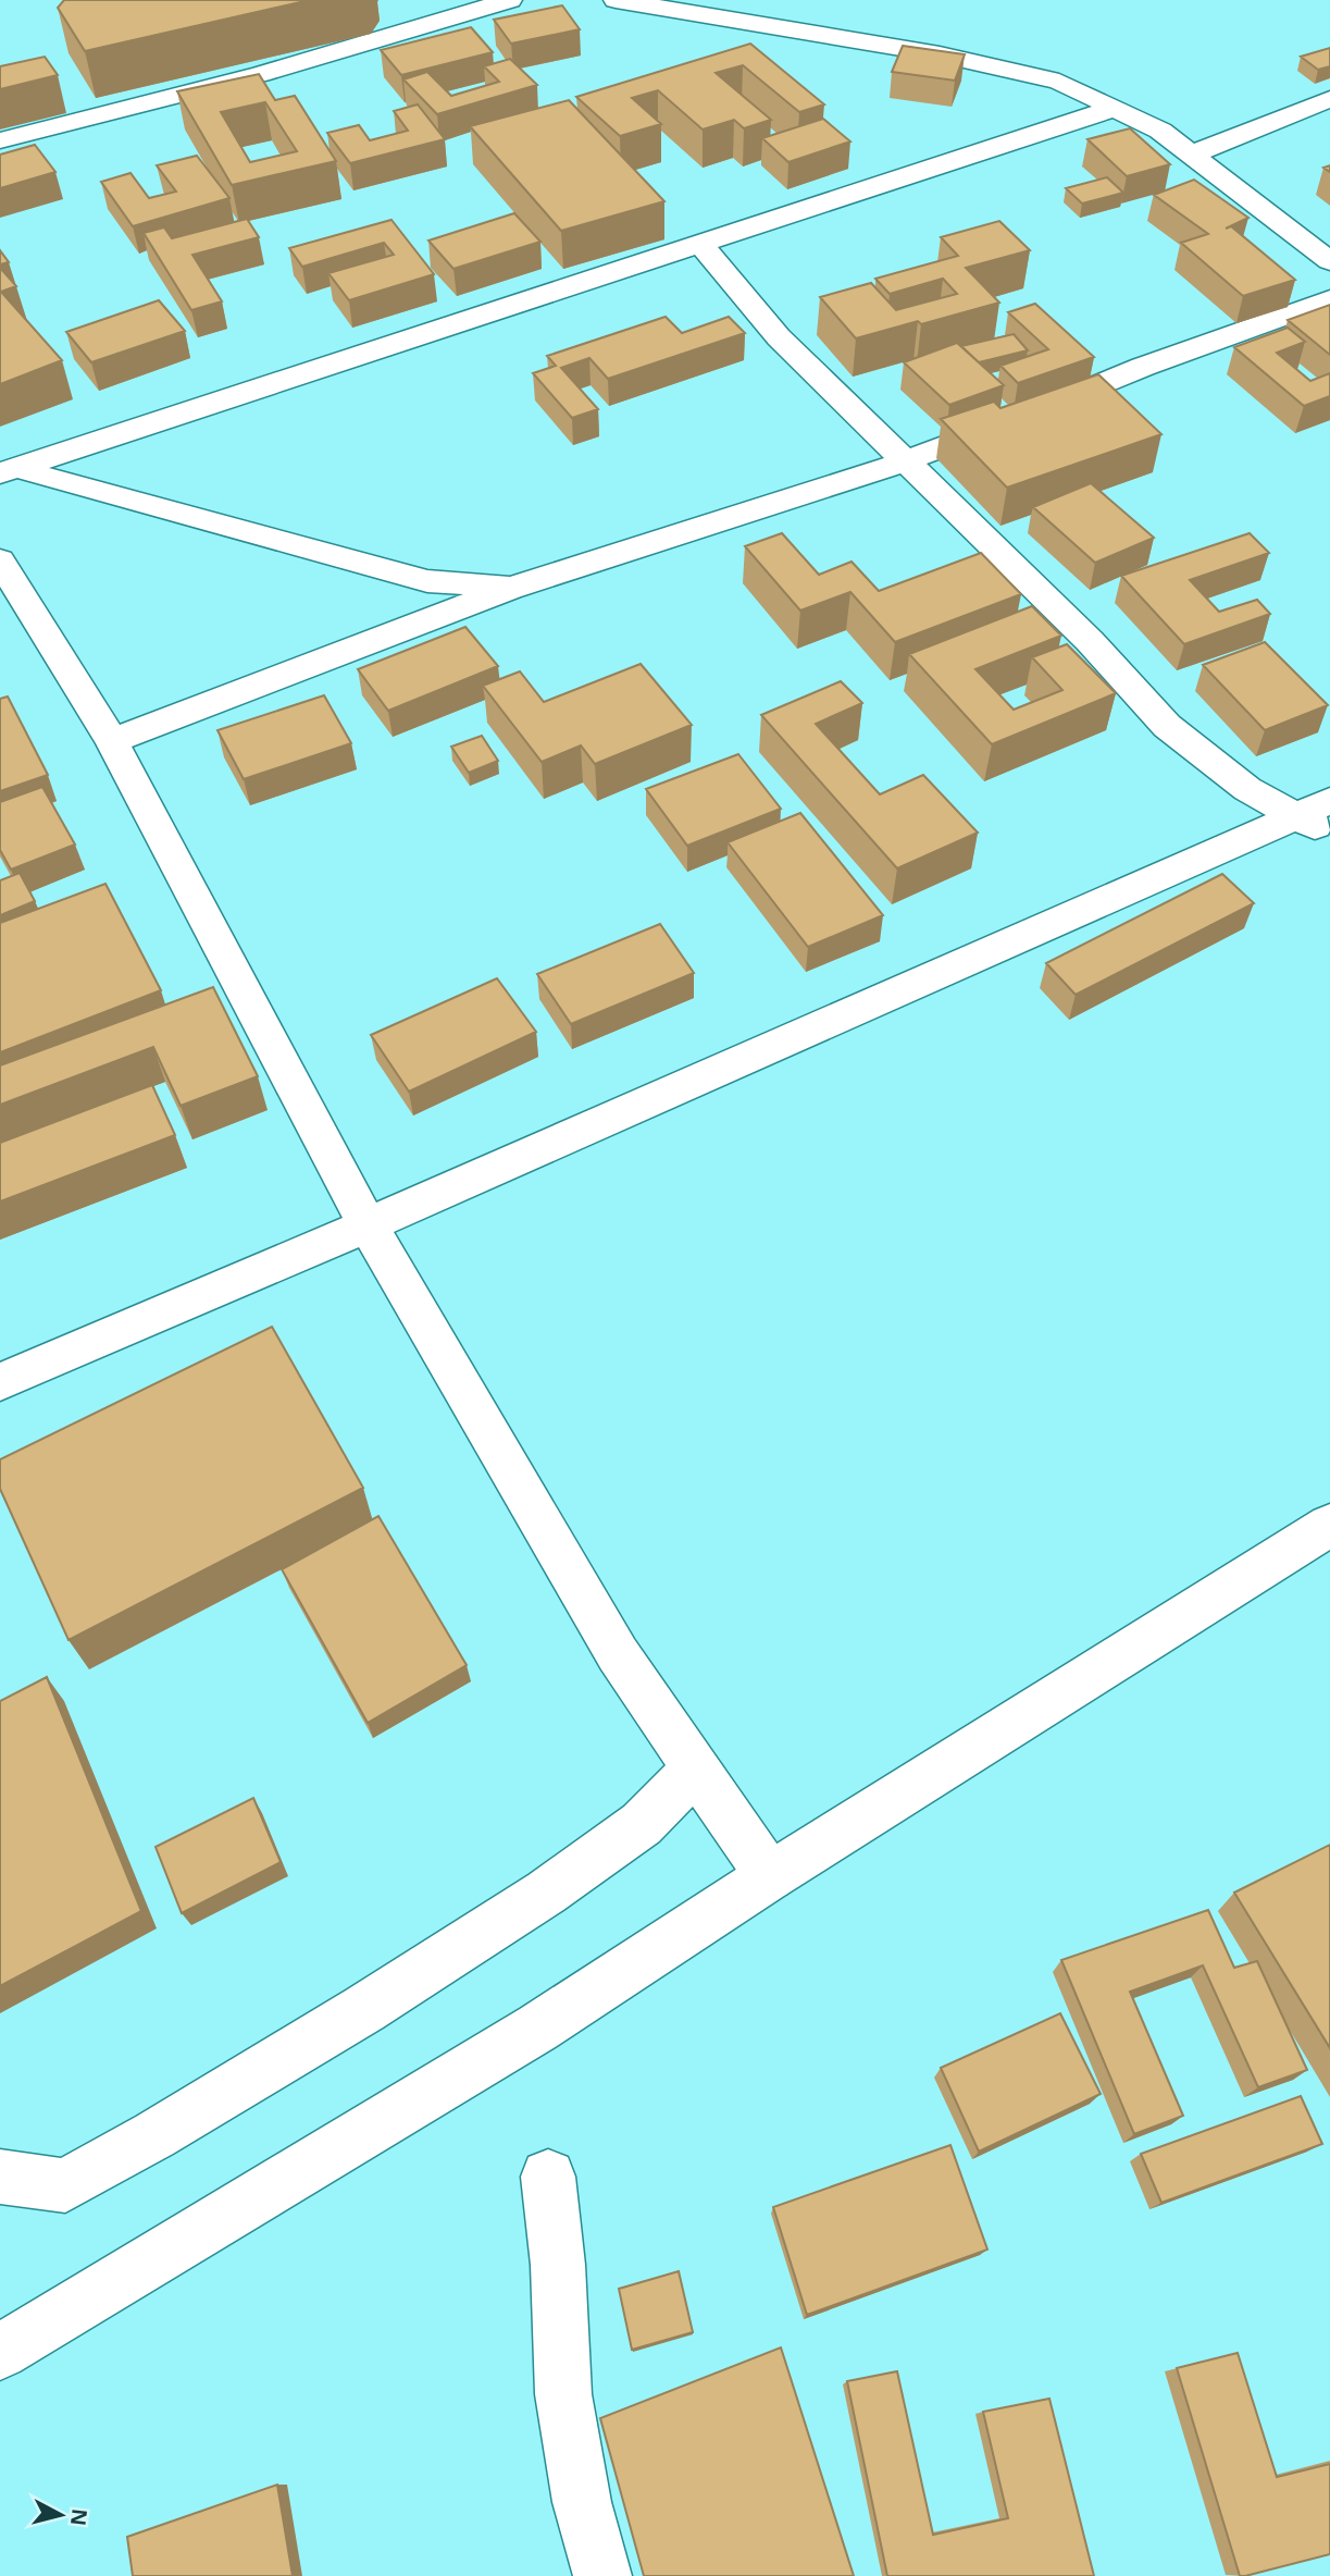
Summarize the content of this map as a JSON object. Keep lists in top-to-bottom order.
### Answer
{
  "north": "right"
}
